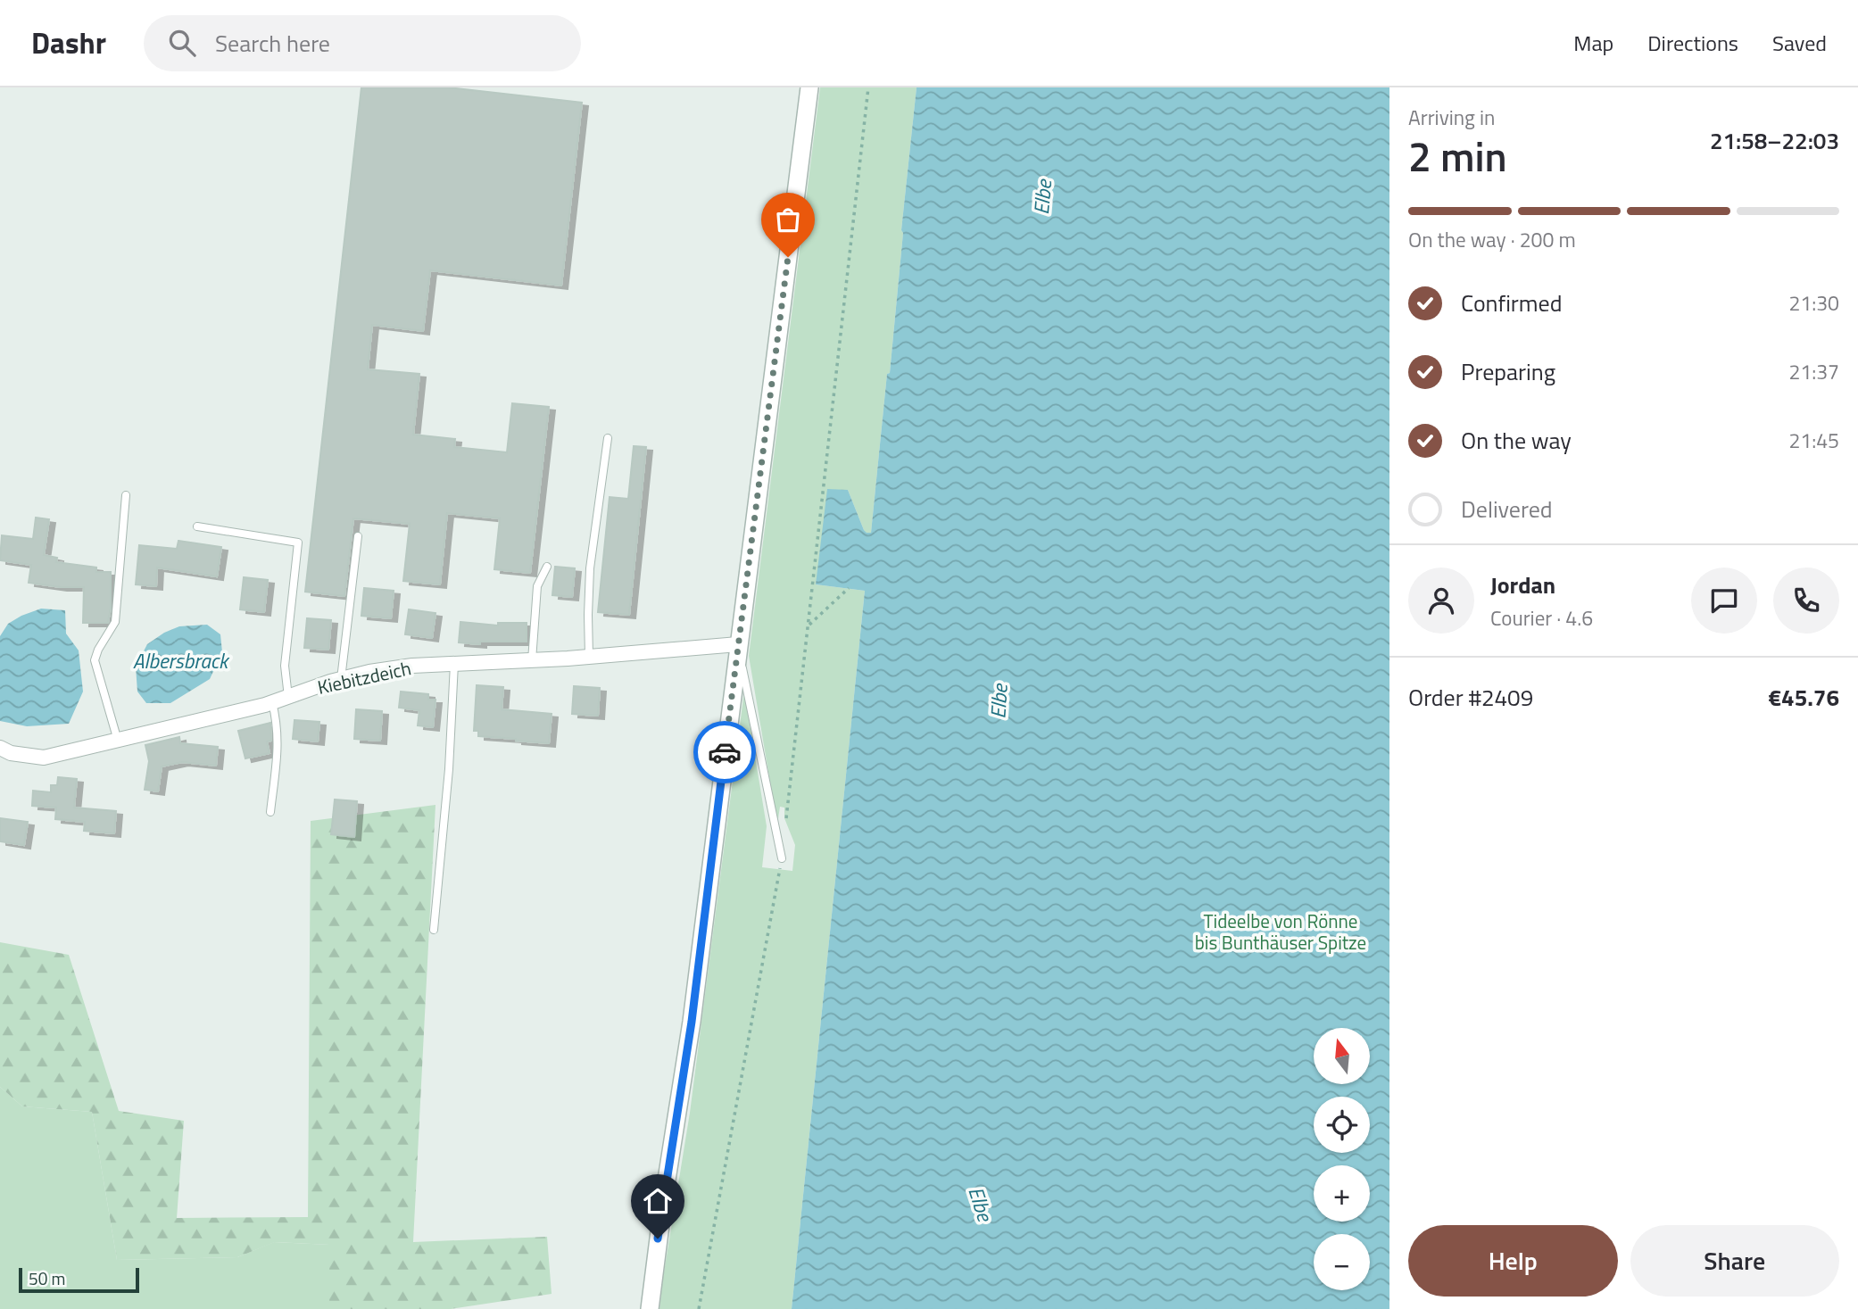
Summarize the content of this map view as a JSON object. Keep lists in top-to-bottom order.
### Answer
{
  "streets": {
    "street": ["Kiebitzdeich"]
  },
  "water": ["Elbe", "Albersbrack"],
  "parks": ["Tideelbe von Rönne bis Bunthäuser Spitze"],
  "scale_bar": "50 m",
  "north": "top",
  "page": {
    "header": "Dashr",
    "search": "Search here",
    "nav": ["Map", "Directions", "Saved"],
    "heading": ["2 min", "Arriving in", "21:58–22:03"],
    "panel": [
      "Jordan",
      "Courier · 4.6",
      "Order #2409",
      "€45.76"
    ],
    "bar": "On the way · 200 m",
    "list": [
      ["Confirmed", "21:30"],
      ["Preparing", "21:37"],
      ["On the way", "21:45"],
      "Delivered"
    ],
    "map_buttons": ["+", "−"],
    "buttons": ["Help", "Share"],
    "scale": "50 m"
  }
}
